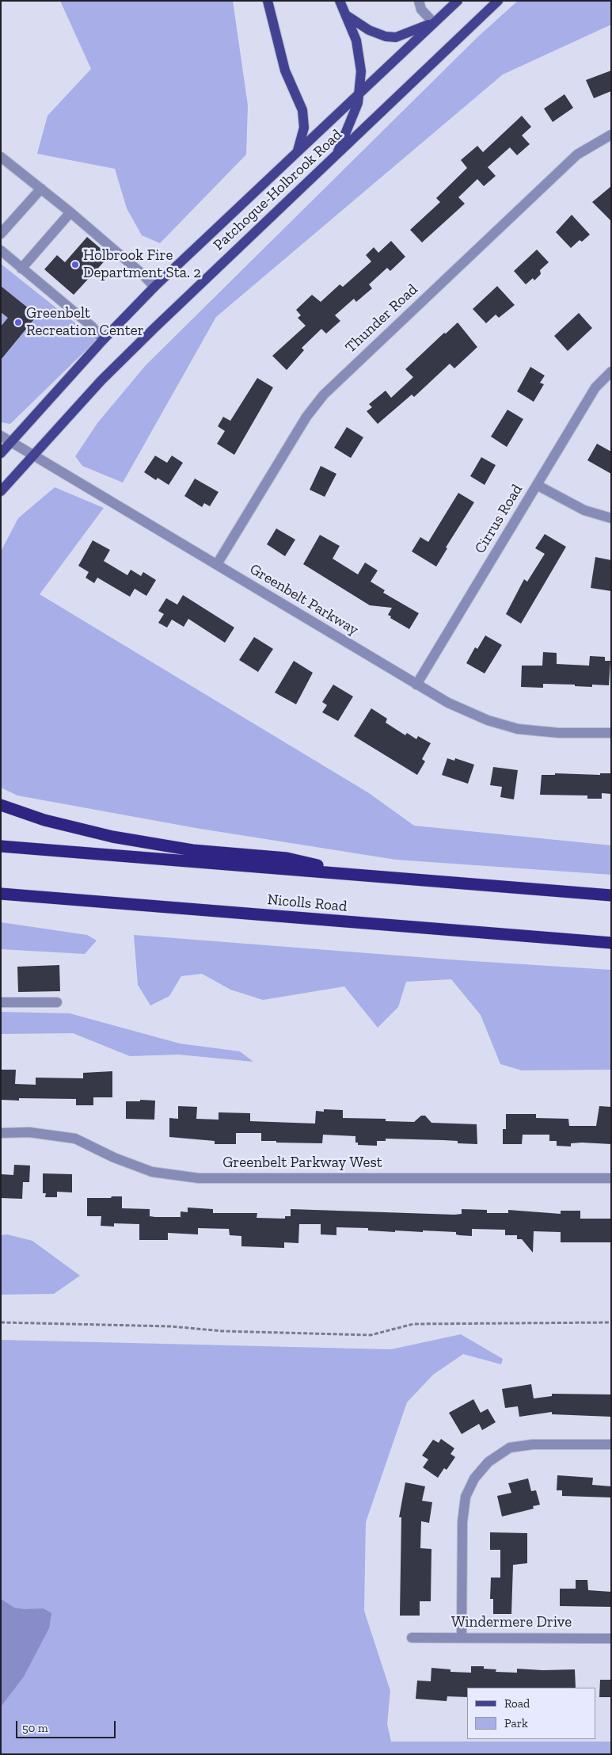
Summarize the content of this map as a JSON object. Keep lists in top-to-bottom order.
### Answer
{
  "streets": {
    "highway": ["Nicolls Road"],
    "main road": ["Patchogue-Holbrook Road"],
    "street": [
      "Thunder Road",
      "Cirrus Road",
      "Greenbelt Parkway",
      "Greenbelt Parkway West",
      "Windermere Drive"
    ]
  },
  "crossings": [
    ["Patchogue-Holbrook Road", "Greenbelt Parkway"],
    ["Thunder Road", "Greenbelt Parkway"],
    ["Cirrus Road", "Greenbelt Parkway"]
  ],
  "places": ["Holbrook Fire Department Sta. 2", "Greenbelt Recreation Center"],
  "legend": ["Road", "Park"],
  "scale_bar": "50 m"
}
